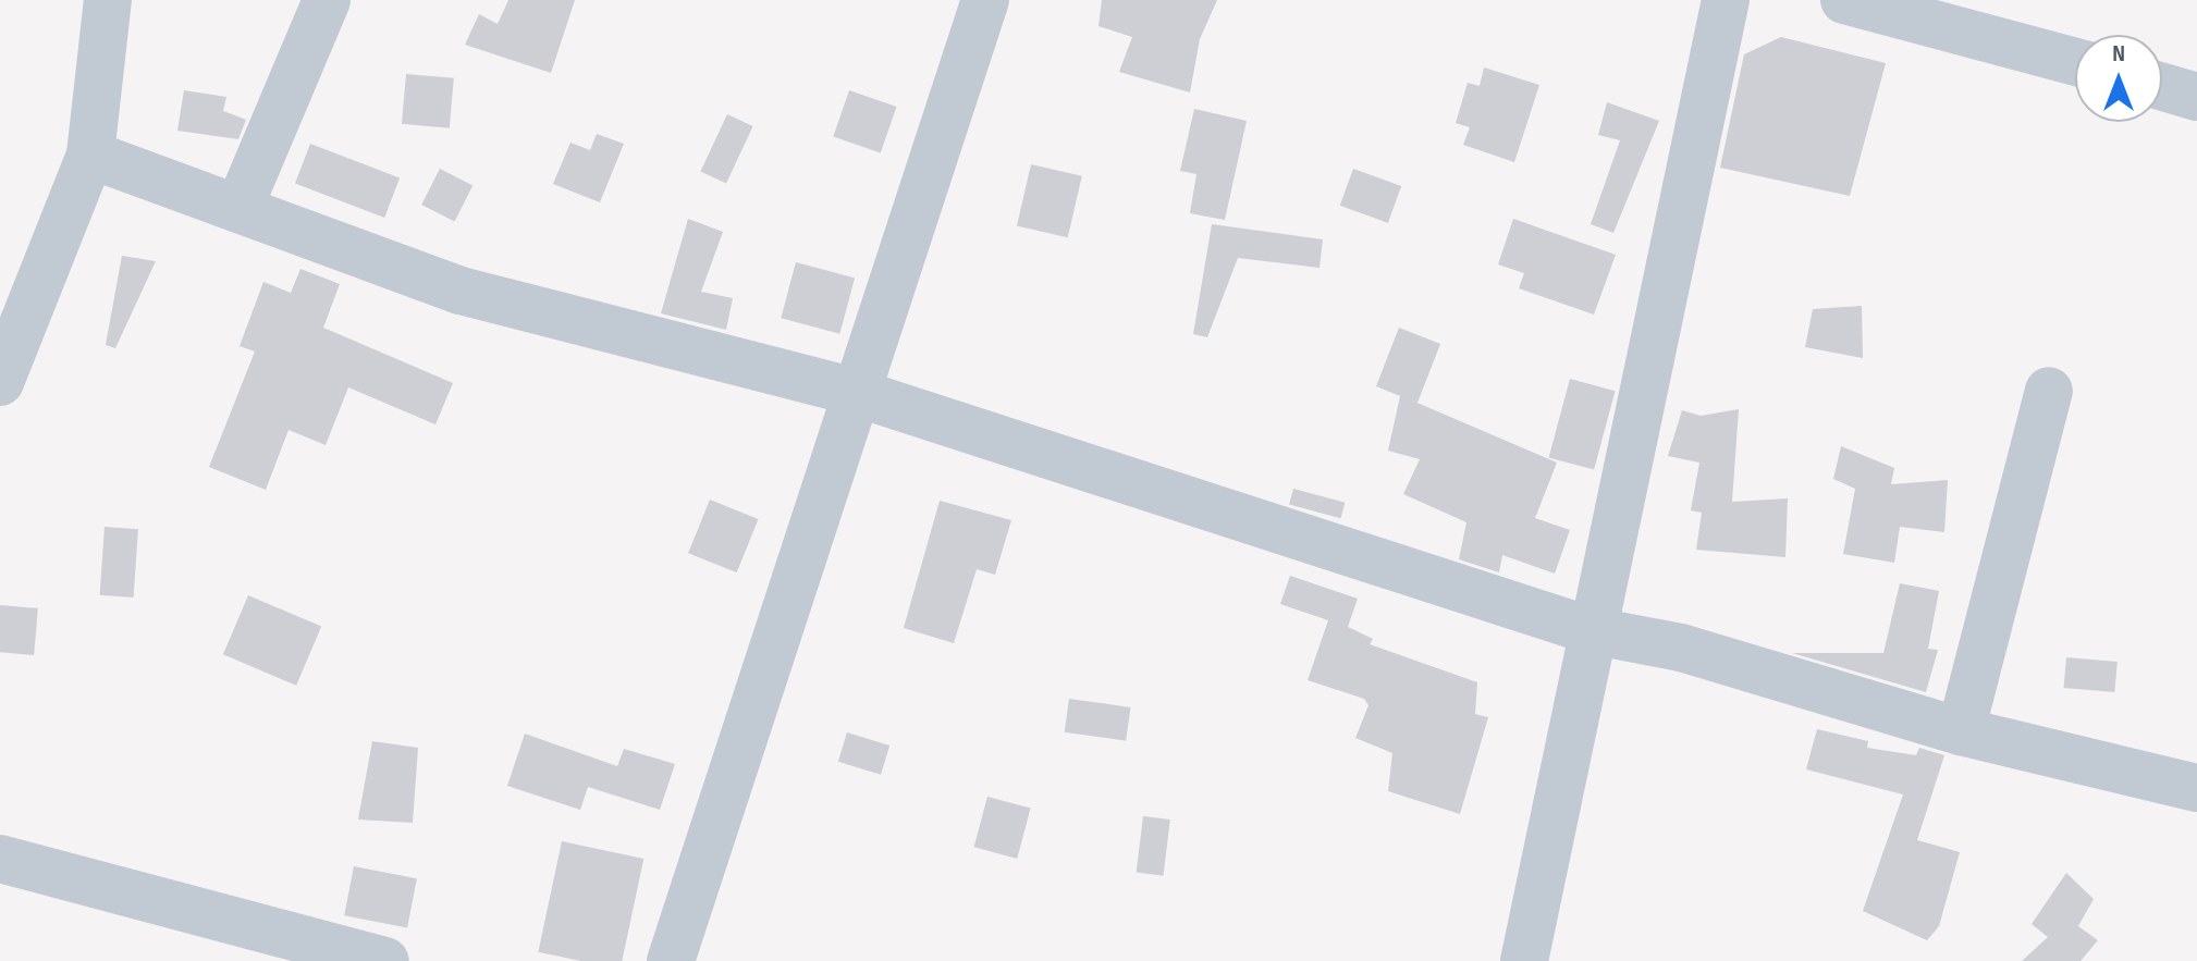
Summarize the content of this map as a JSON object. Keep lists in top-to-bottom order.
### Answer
{
  "north": "top"
}
